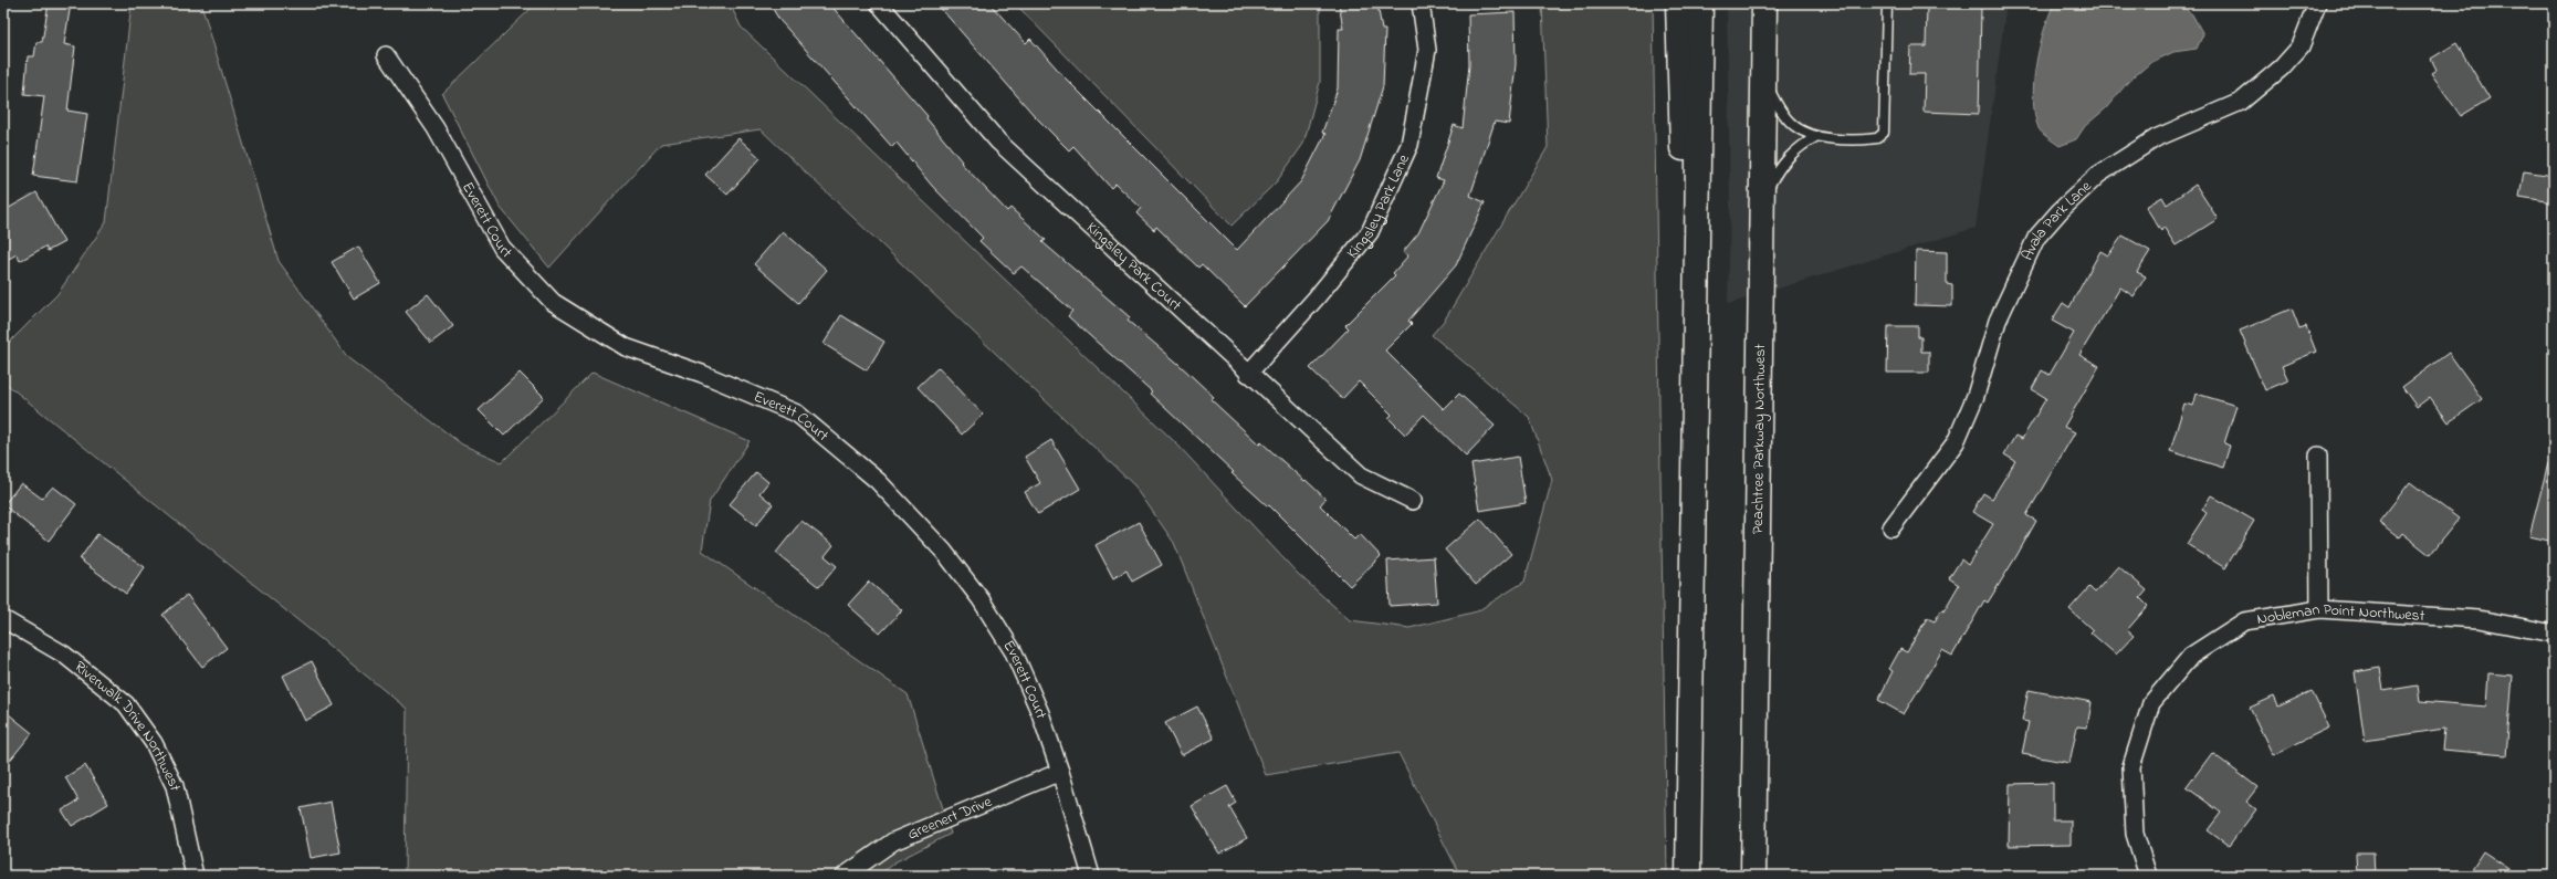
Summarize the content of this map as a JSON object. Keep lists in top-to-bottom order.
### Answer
{
  "streets": {
    "highway": ["Peachtree Parkway Northwest"],
    "street": [
      "Kingsley Park Lane",
      "Everett Court",
      "Avala Park Lane",
      "Kingsley Park Court",
      "Nobleman Point Northwest",
      "Riverwalk Drive Northwest",
      "Greenert Drive"
    ]
  },
  "crossings": [
    ["Kingsley Park Lane", "Kingsley Park Court"],
    ["Everett Court", "Greenert Drive"]
  ]
}
